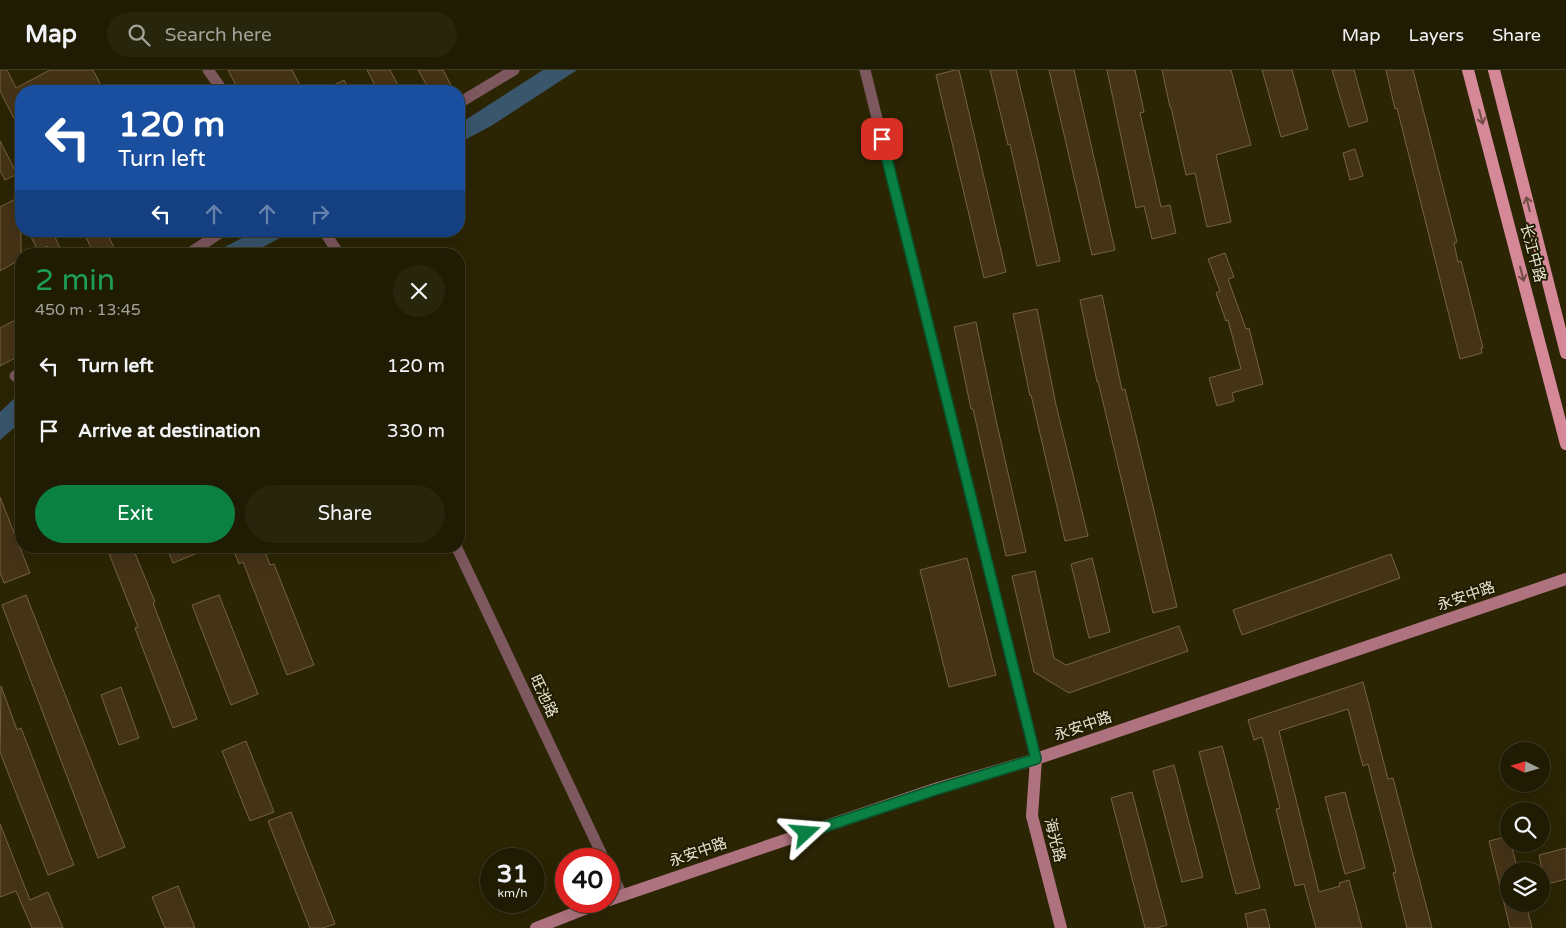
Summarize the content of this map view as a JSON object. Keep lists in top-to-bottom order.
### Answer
{
  "streets": {
    "main road": ["长江中路"],
    "street": ["永安中路", "旺池路", "海光路"]
  },
  "crossings": [
    ["永安中路", "海光路"]
  ],
  "north": "left",
  "page": {
    "header": "Map",
    "search": "Search here",
    "nav": ["Map", "Layers", "Share"],
    "turn": ["120 m", "Turn left"],
    "heading": ["2 min", "450 m · 13:45"],
    "list": [
      {
        "name": "Turn left",
        "value": "120 m"
      },
      {
        "name": "Arrive at destination",
        "value": "330 m"
      }
    ],
    "buttons": ["Exit", "Share"],
    "speed": "31 km/h",
    "limit": "40"
  }
}
